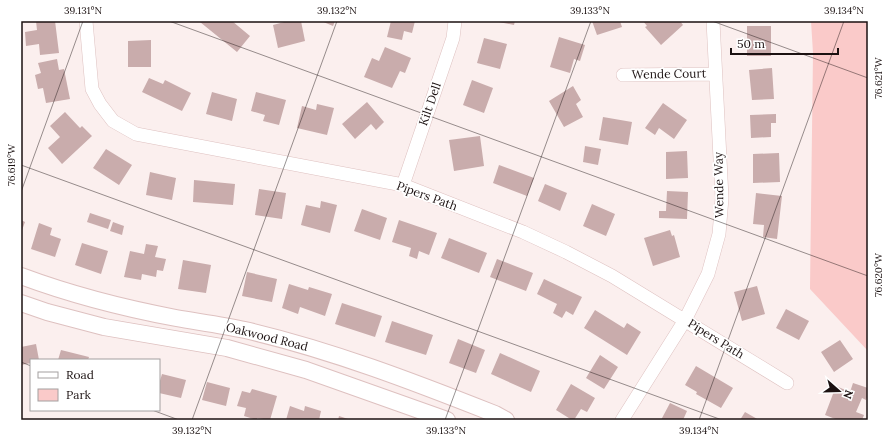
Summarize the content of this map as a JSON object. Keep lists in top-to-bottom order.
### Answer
{
  "streets": {
    "street": [
      "Wende Court",
      "Kilt Dell",
      "Wende Way",
      "Pipers Path",
      "Oakwood Road"
    ]
  },
  "crossings": [
    ["Wende Court", "Wende Way"],
    ["Kilt Dell", "Pipers Path"],
    ["Wende Way", "Pipers Path"]
  ],
  "legend": ["Road", "Park"],
  "scale_bar": "50 m",
  "north": "right",
  "coordinates": [
    "39.131°N",
    "39.132°N",
    "39.133°N",
    "39.134°N",
    "76.621°W",
    "76.619°W",
    "76.620°W"
  ]
}
